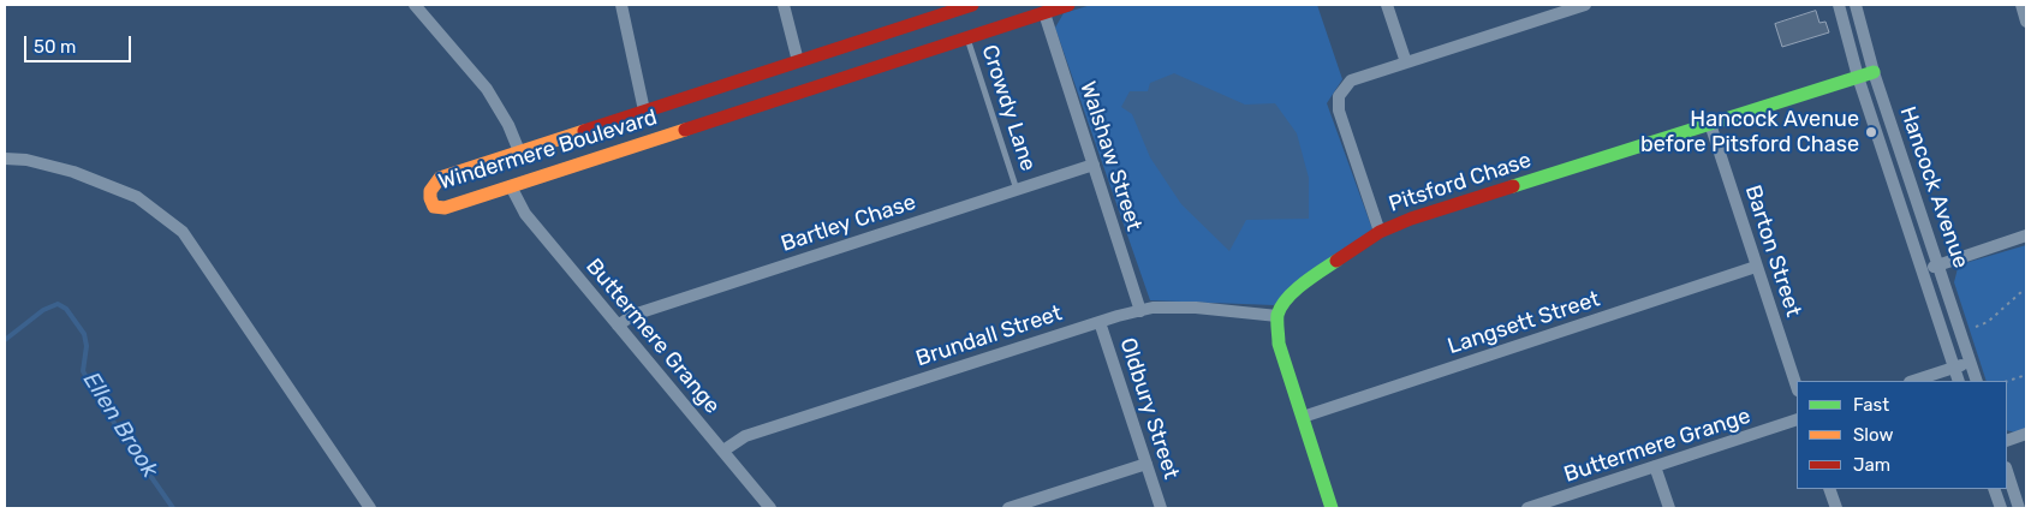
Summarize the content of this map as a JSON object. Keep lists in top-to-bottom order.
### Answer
{
  "streets": {
    "street": [
      "Windermere Boulevard",
      "Walshaw Street",
      "Pitsford Chase",
      "Hancock Avenue",
      "Bartley Chase",
      "Barton Street",
      "Langsett Street",
      "Buttermere Grange",
      "Brundall Street",
      "Oldbury Street"
    ],
    "lane": ["Crowdy Lane"]
  },
  "crossings": [
    ["Crowdy Lane", "Windermere Boulevard"],
    ["Crowdy Lane", "Bartley Chase"],
    ["Windermere Boulevard", "Walshaw Street"],
    ["Windermere Boulevard", "Buttermere Grange"],
    ["Walshaw Street", "Bartley Chase"],
    ["Walshaw Street", "Brundall Street"],
    ["Pitsford Chase", "Hancock Avenue"],
    ["Pitsford Chase", "Barton Street"],
    ["Pitsford Chase", "Brundall Street"],
    ["Bartley Chase", "Buttermere Grange"],
    ["Barton Street", "Langsett Street"],
    ["Buttermere Grange", "Brundall Street"],
    ["Brundall Street", "Oldbury Street"]
  ],
  "water": ["Ellen Brook"],
  "places": ["Hancock Avenue before Pitsford Chase"],
  "legend": ["Fast", "Slow", "Jam"],
  "scale_bar": "50 m"
}
